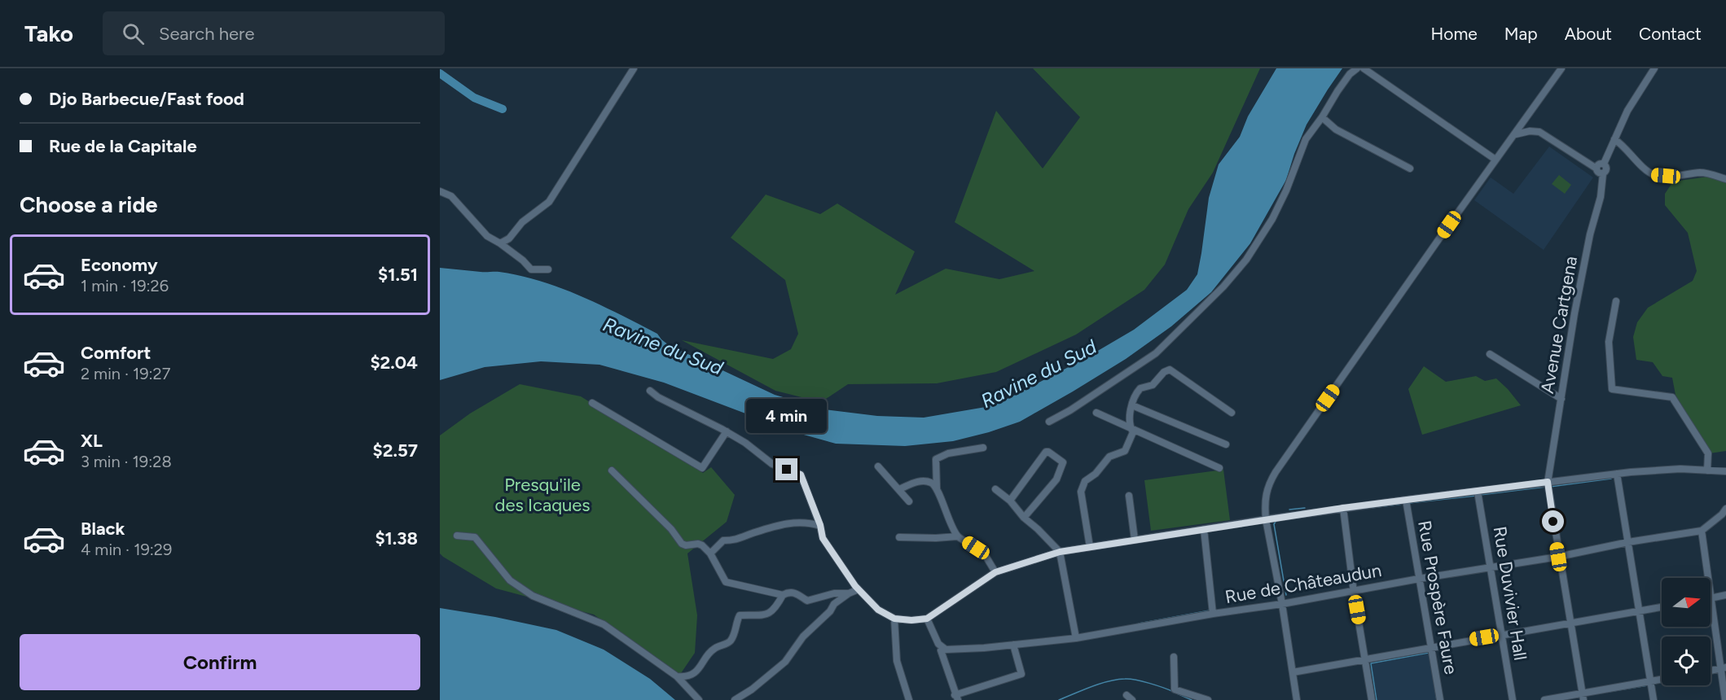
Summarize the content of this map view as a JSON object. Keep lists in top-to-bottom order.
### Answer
{
  "streets": {
    "street": [
      "Avenue Cartgena",
      "Rue de Châteaudun",
      "Rue Duvivier Hall",
      "Rue Prospère Faure"
    ]
  },
  "crossings": [
    ["Avenue Cartgena", "Rue de Châteaudun"],
    ["Rue de Châteaudun", "Rue Duvivier Hall"],
    ["Rue de Châteaudun", "Rue Prospère Faure"]
  ],
  "water": ["Ravine du Sud"],
  "parks": ["Presqu'ile des Icaques"],
  "north": "right",
  "page": {
    "header": "Tako",
    "search": "Search here",
    "nav": [
      "Home",
      "Map",
      "About",
      "Contact"
    ],
    "banner": ["Djo Barbecue/Fast food", "Rue de la Capitale"],
    "heading": "Choose a ride",
    "list": [
      {
        "name": "Economy",
        "note": "1 min · 19:26",
        "value": "$1.51"
      },
      {
        "name": "Comfort",
        "note": "2 min · 19:27",
        "value": "$2.04"
      },
      {
        "name": "XL",
        "note": "3 min · 19:28",
        "value": "$2.57"
      },
      {
        "name": "Black",
        "note": "4 min · 19:29",
        "value": "$1.38"
      }
    ],
    "bubble": "4 min",
    "buttons": "Confirm"
  }
}
